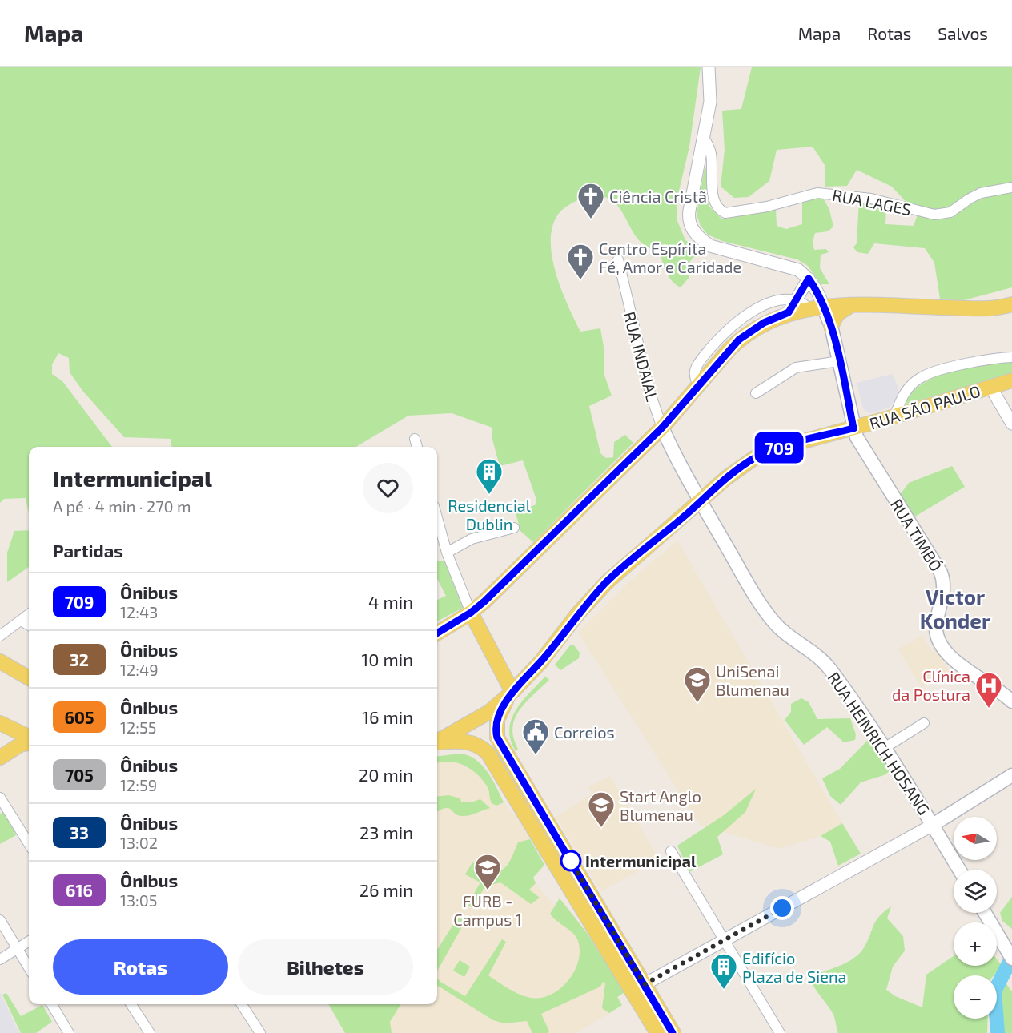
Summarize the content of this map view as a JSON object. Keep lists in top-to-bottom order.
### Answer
{
  "streets": {
    "main road": [
      "RUA INDAIAL",
      "RUA SÃO PAULO",
      "RUA TIMBÓ",
      "RUA HEINRICH HOSANG"
    ],
    "street": ["RUA LAGES"]
  },
  "crossings": [
    ["RUA INDAIAL", "RUA SÃO PAULO"],
    ["RUA INDAIAL", "RUA HEINRICH HOSANG"],
    ["RUA SÃO PAULO", "RUA TIMBÓ"],
    ["RUA SÃO PAULO", "RUA HEINRICH HOSANG"]
  ],
  "districts": ["Victor Konder"],
  "places": {
    "church": ["Ciência Cristã", "Centro Espírita Fé, Amor e Caridade"],
    "building": ["Residencial Dublin", "Edifício Plaza de Siena"],
    "school or university": ["UniSenai Blumenau", "Start Anglo Blumenau", "FURB - Campus 1"],
    "hospital": ["Clínica da Postura"],
    "public building": ["Correios"],
    "other": ["Intermunicipal"]
  },
  "lines": ["bus line 709"],
  "north": "left",
  "page": {
    "header": "Mapa",
    "nav": ["Mapa", "Rotas", "Salvos"],
    "on_map": "709",
    "heading": [
      ["Intermunicipal", "A pé · 4 min · 270 m"],
      "Partidas"
    ],
    "list": [
      {
        "mark": "709",
        "name": "Ônibus",
        "note": "12:43",
        "value": "4 min"
      },
      {
        "mark": "32",
        "name": "Ônibus",
        "note": "12:49",
        "value": "10 min"
      },
      {
        "mark": "605",
        "name": "Ônibus",
        "note": "12:55",
        "value": "16 min"
      },
      {
        "mark": "705",
        "name": "Ônibus",
        "note": "12:59",
        "value": "20 min"
      },
      {
        "mark": "33",
        "name": "Ônibus",
        "note": "13:02",
        "value": "23 min"
      },
      {
        "mark": "616",
        "name": "Ônibus",
        "note": "13:05",
        "value": "26 min"
      }
    ],
    "map_buttons": ["+", "−"],
    "buttons": ["Rotas", "Bilhetes"]
  }
}
